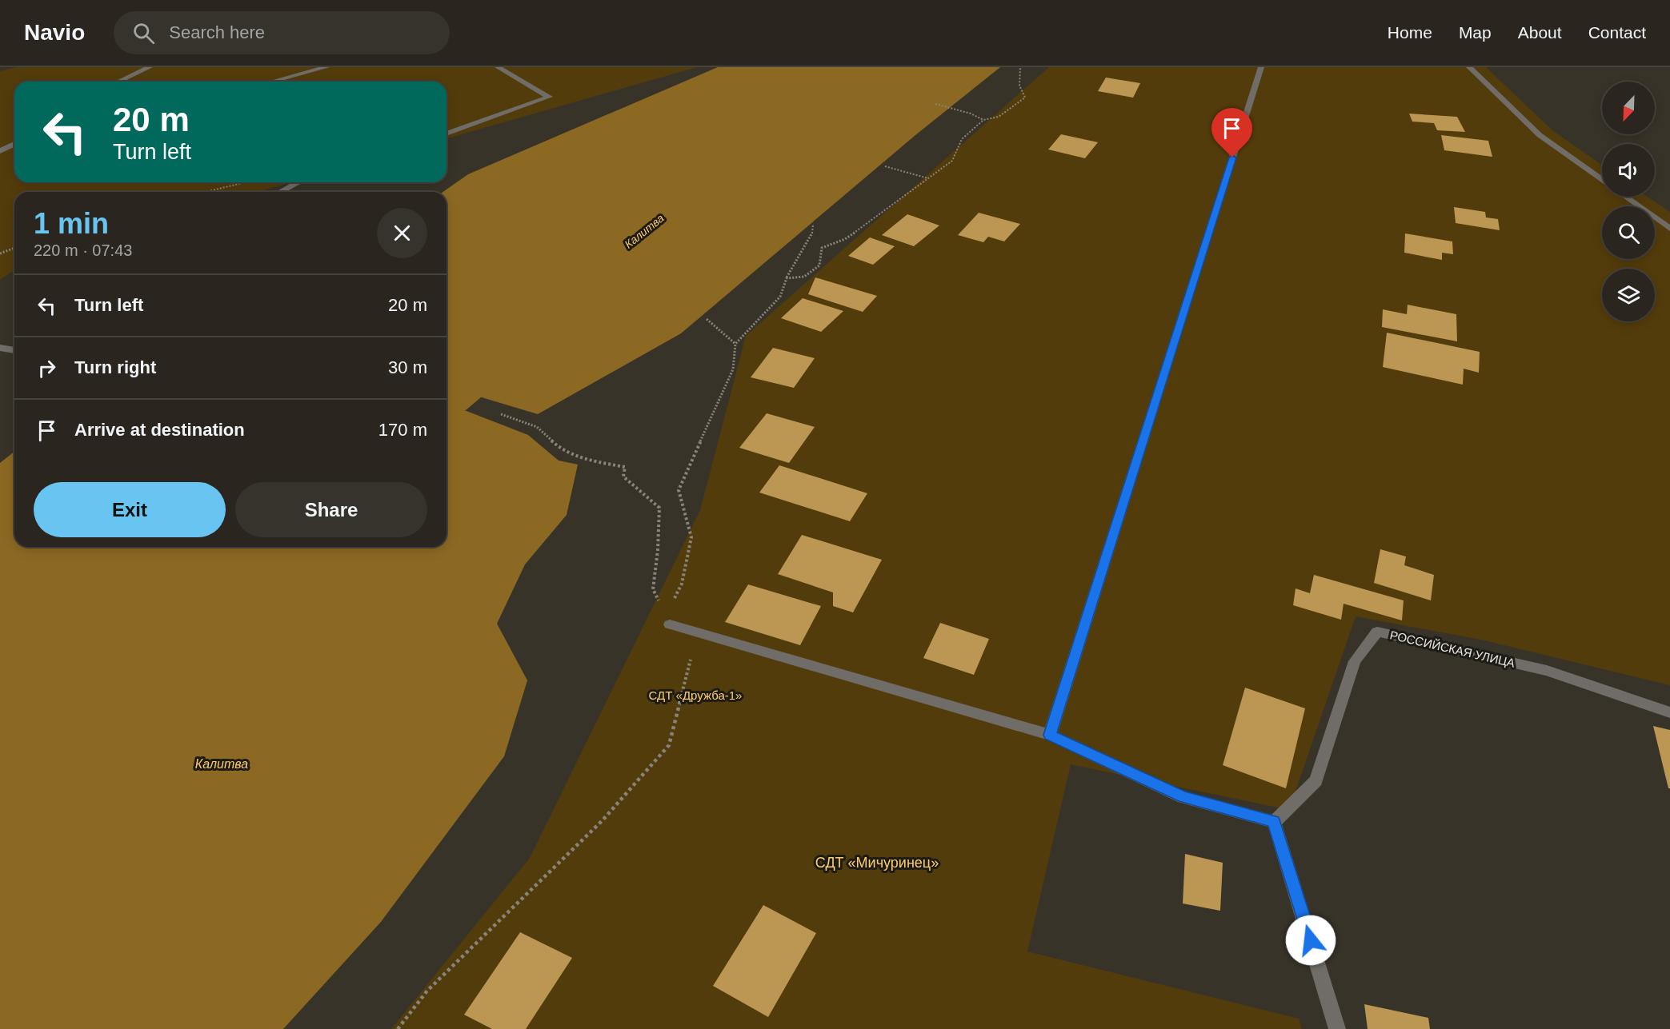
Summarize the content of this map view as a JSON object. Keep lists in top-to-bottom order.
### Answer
{
  "streets": {
    "street": ["РОССИЙСКАЯ УЛИЦА"]
  },
  "water": ["Калитва"],
  "parks": ["СДТ «Дружба-1»", "СДТ «Мичуринец»"],
  "north": "bottom left",
  "page": {
    "header": "Navio",
    "search": "Search here",
    "nav": [
      "Home",
      "Map",
      "About",
      "Contact"
    ],
    "turn": ["20 m", "Turn left"],
    "heading": ["1 min", "220 m · 07:43"],
    "list": [
      {
        "name": "Turn left",
        "value": "20 m"
      },
      {
        "name": "Turn right",
        "value": "30 m"
      },
      {
        "name": "Arrive at destination",
        "value": "170 m"
      }
    ],
    "buttons": ["Exit", "Share"]
  }
}
